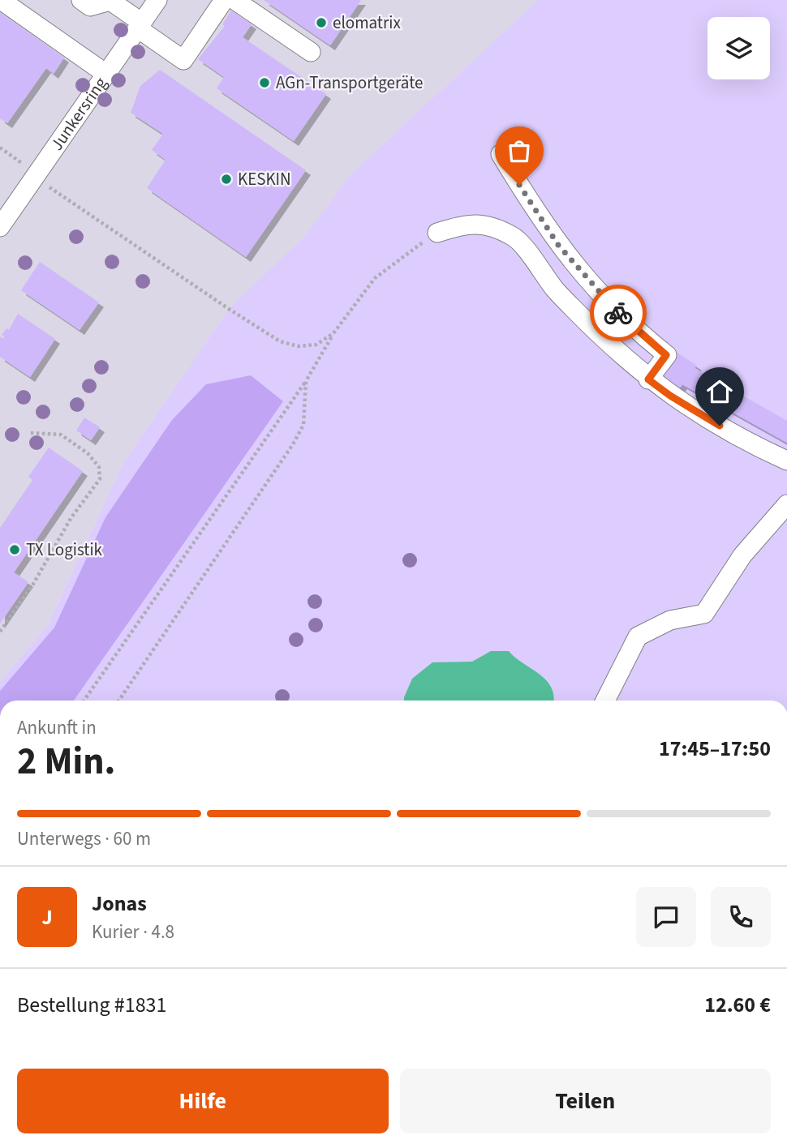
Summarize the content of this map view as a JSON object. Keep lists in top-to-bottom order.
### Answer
{
  "streets": {
    "street": ["Junkersring"]
  },
  "places": [
    "elomatrix",
    "AGn-Transportgeräte",
    "KESKIN",
    "TX Logistik"
  ],
  "page": {
    "heading": ["2 Min.", "Ankunft in", "17:45–17:50"],
    "panel": [
      "Jonas",
      "Kurier · 4.8",
      "Bestellung #1831",
      "12.60 €"
    ],
    "bar": "Unterwegs · 60 m",
    "round": "J",
    "buttons": ["Hilfe", "Teilen"]
  }
}
